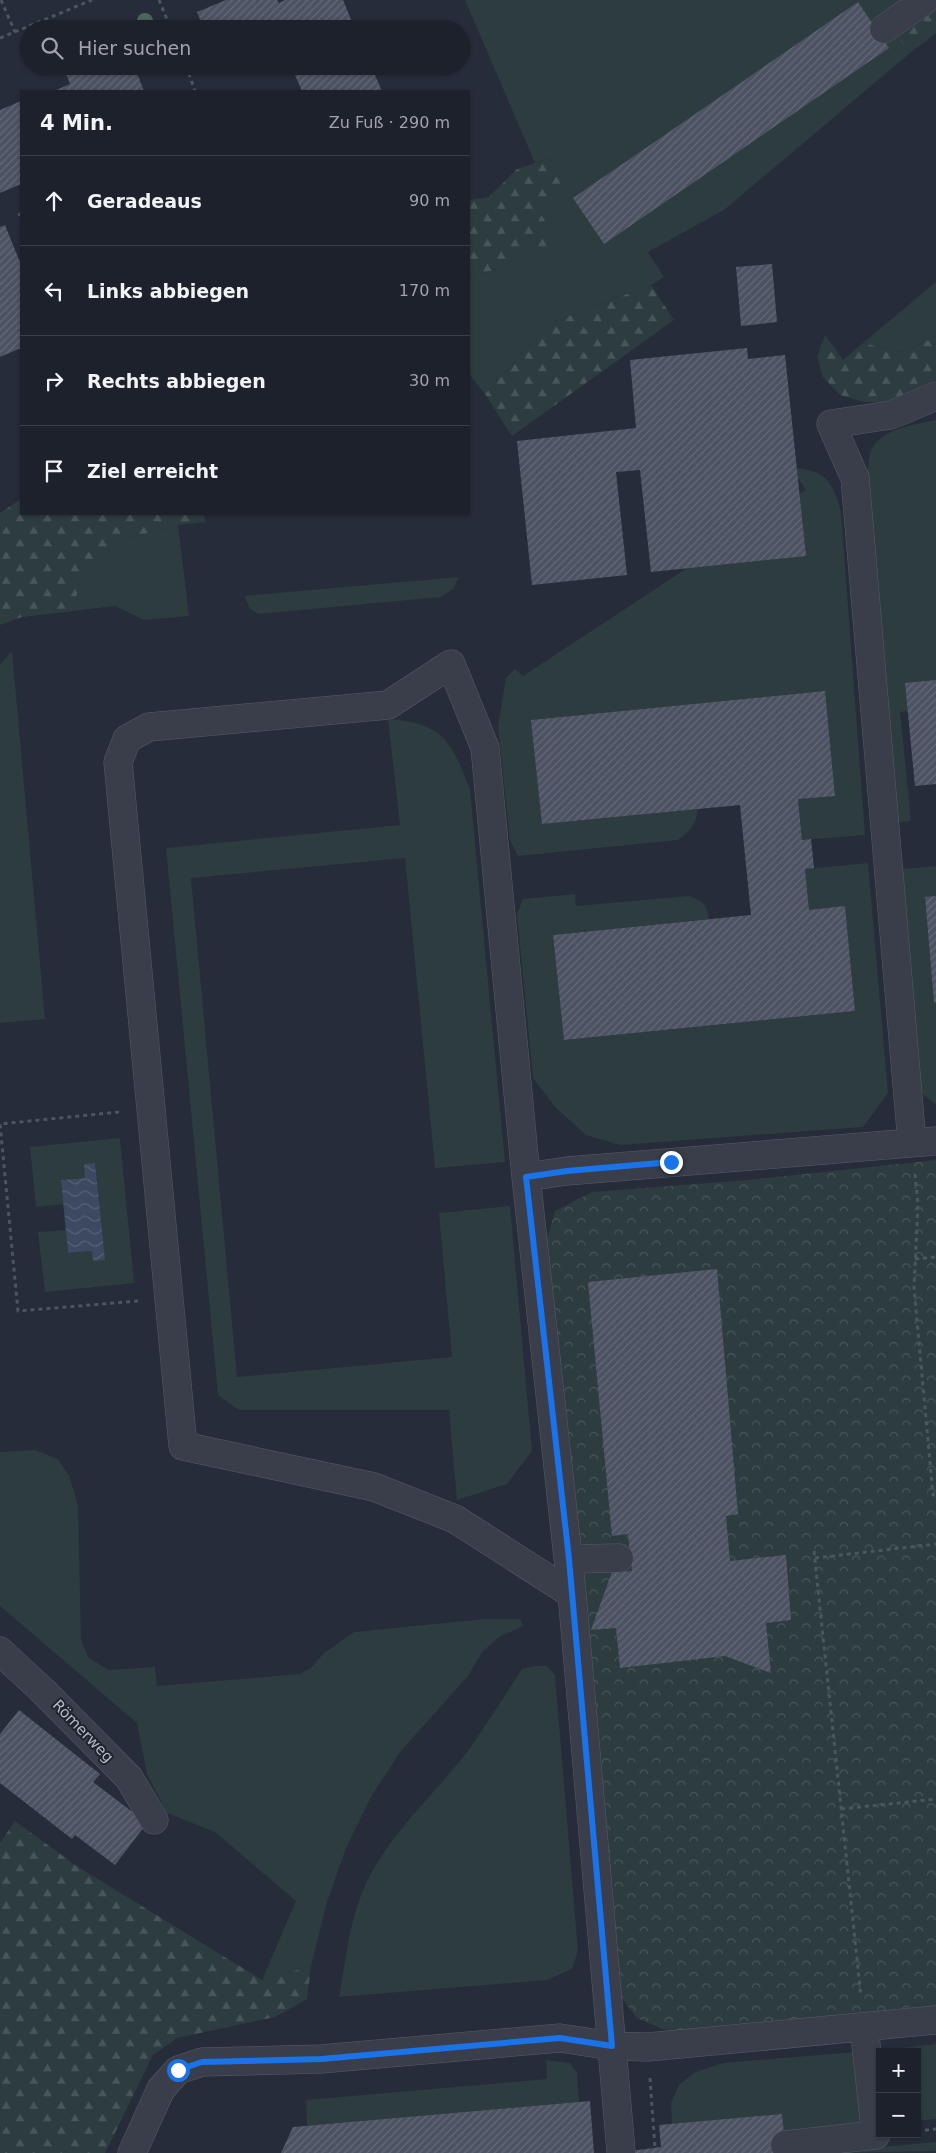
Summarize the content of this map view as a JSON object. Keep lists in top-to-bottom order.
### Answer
{
  "streets": {
    "street": ["Römerweg"]
  },
  "page": {
    "search": "Hier suchen",
    "heading": ["4 Min.", "Zu Fuß · 290 m"],
    "list": [
      ["Geradeaus", "90 m"],
      ["Links abbiegen", "170 m"],
      ["Rechts abbiegen", "30 m"],
      "Ziel erreicht"
    ],
    "map_buttons": ["+", "−"]
  }
}
